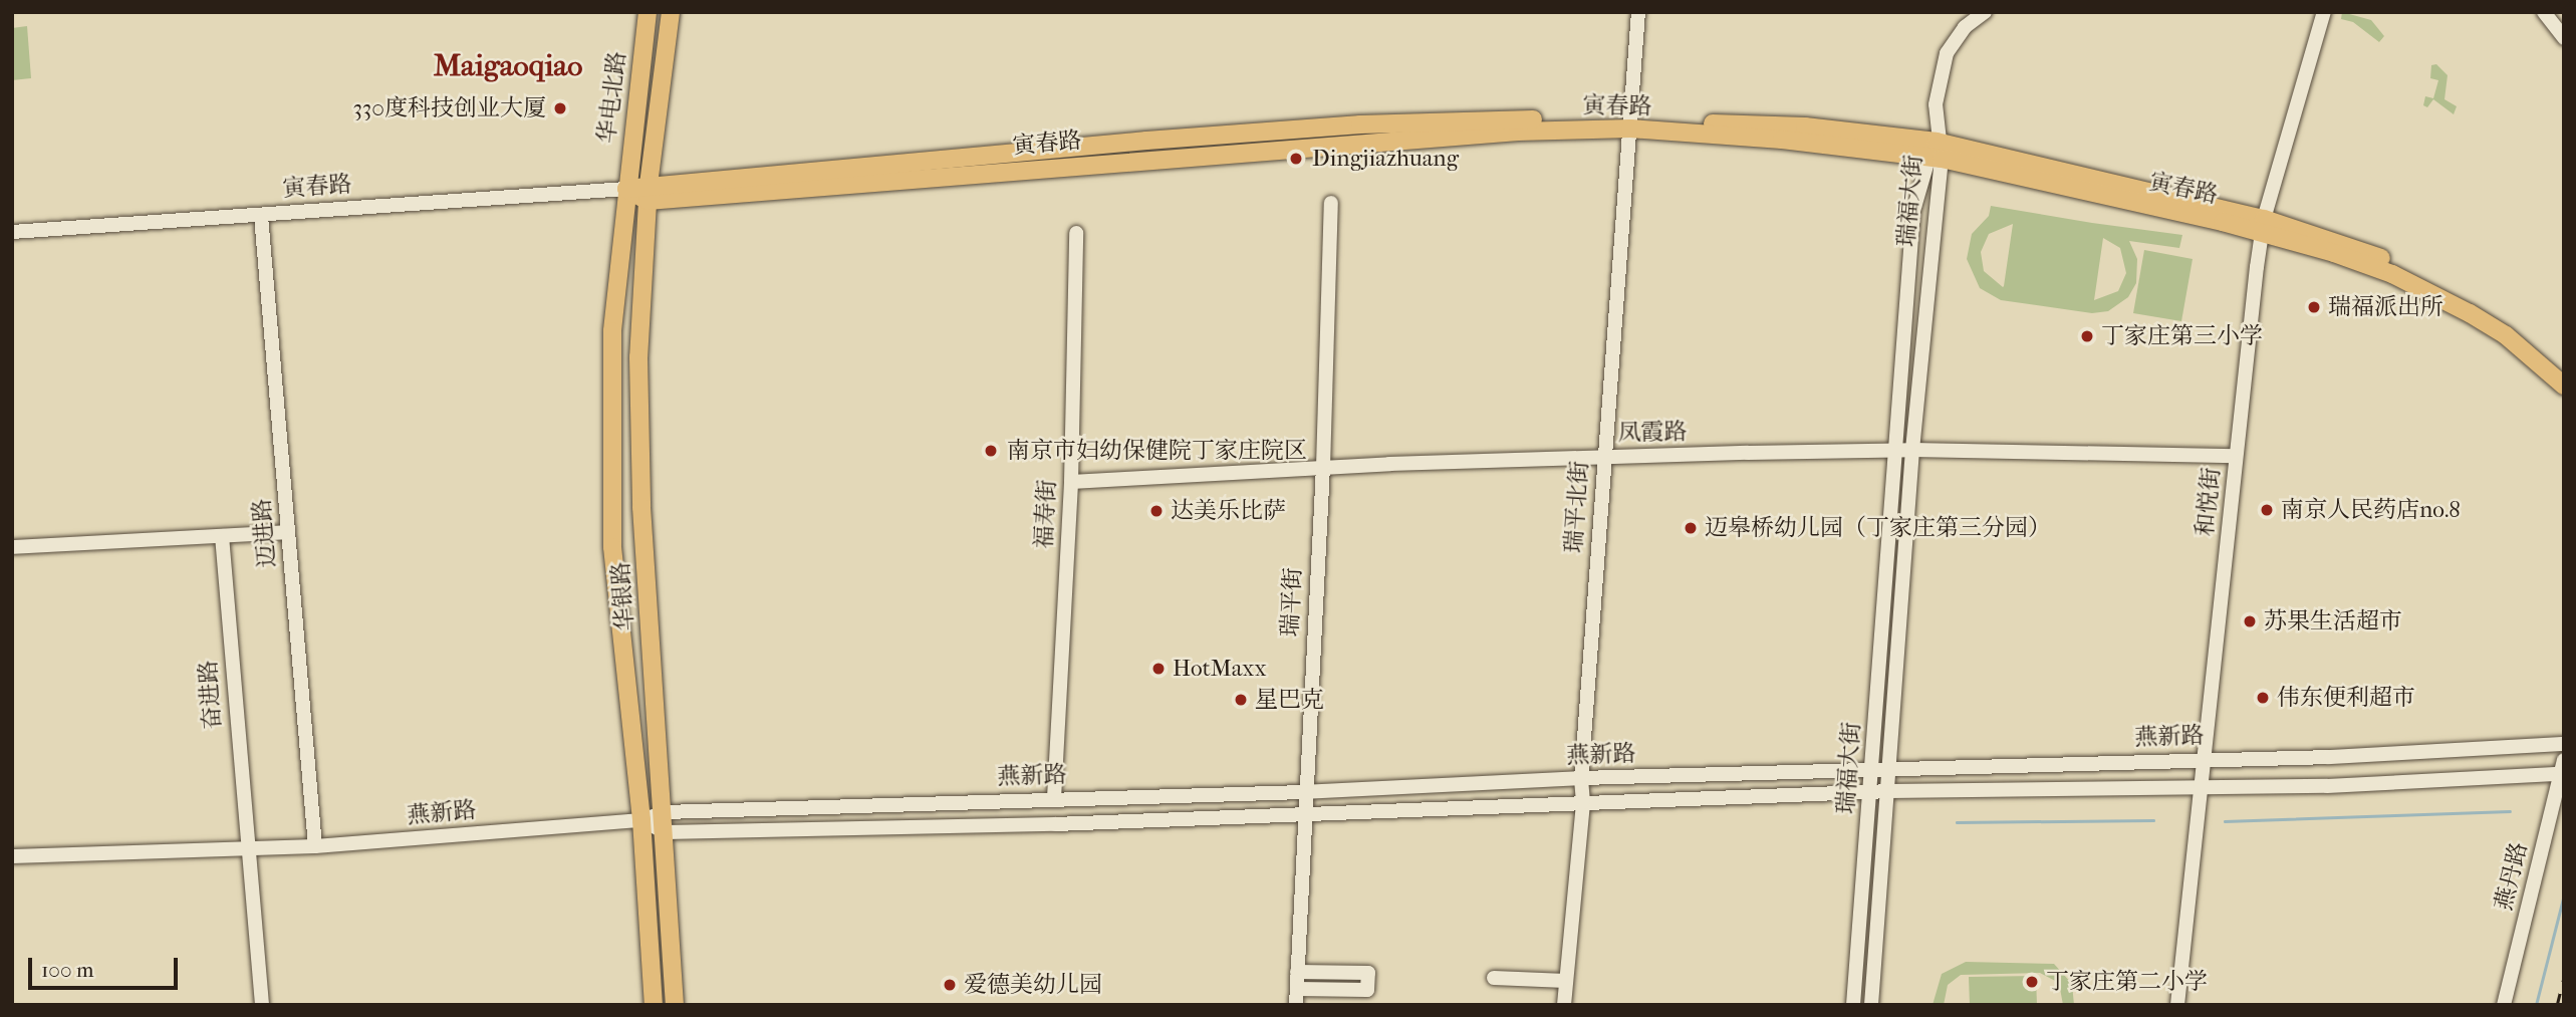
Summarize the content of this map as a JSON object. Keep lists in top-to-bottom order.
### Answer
{
  "streets": {
    "main road": ["华电北路", "寅春路", "华银路"],
    "street": [
      "瑞福大街",
      "凤霞路",
      "和悦街",
      "瑞平北街",
      "福寿街",
      "迈进路",
      "瑞平街",
      "奋进路",
      "燕新路",
      "燕丹路"
    ]
  },
  "crossings": [
    ["华电北路", "寅春路"],
    ["华电北路", "华银路"],
    ["寅春路", "瑞福大街"],
    ["寅春路", "和悦街"],
    ["寅春路", "瑞平北街"],
    ["寅春路", "迈进路"],
    ["寅春路", "华银路"],
    ["瑞福大街", "凤霞路"],
    ["瑞福大街", "燕新路"],
    ["凤霞路", "和悦街"],
    ["凤霞路", "瑞平北街"],
    ["凤霞路", "福寿街"],
    ["凤霞路", "瑞平街"],
    ["和悦街", "燕新路"],
    ["瑞平北街", "燕新路"],
    ["福寿街", "燕新路"],
    ["迈进路", "燕新路"],
    ["华银路", "燕新路"],
    ["瑞平街", "燕新路"],
    ["奋进路", "燕新路"],
    ["燕新路", "燕丹路"]
  ],
  "districts": ["Maigaoqiao"],
  "places": [
    "330度科技创业大厦",
    "Dingjiazhuang",
    "瑞福派出所",
    "丁家庄第三小学",
    "南京市妇幼保健院丁家庄院区",
    "南京人民药店no.8",
    "达美乐比萨",
    "迈皋桥幼儿园（丁家庄第三分园）",
    "苏果生活超市",
    "HotMaxx",
    "伟东便利超市",
    "星巴克",
    "丁家庄第二小学",
    "爱德美幼儿园"
  ],
  "scale_bar": "100 m"
}
